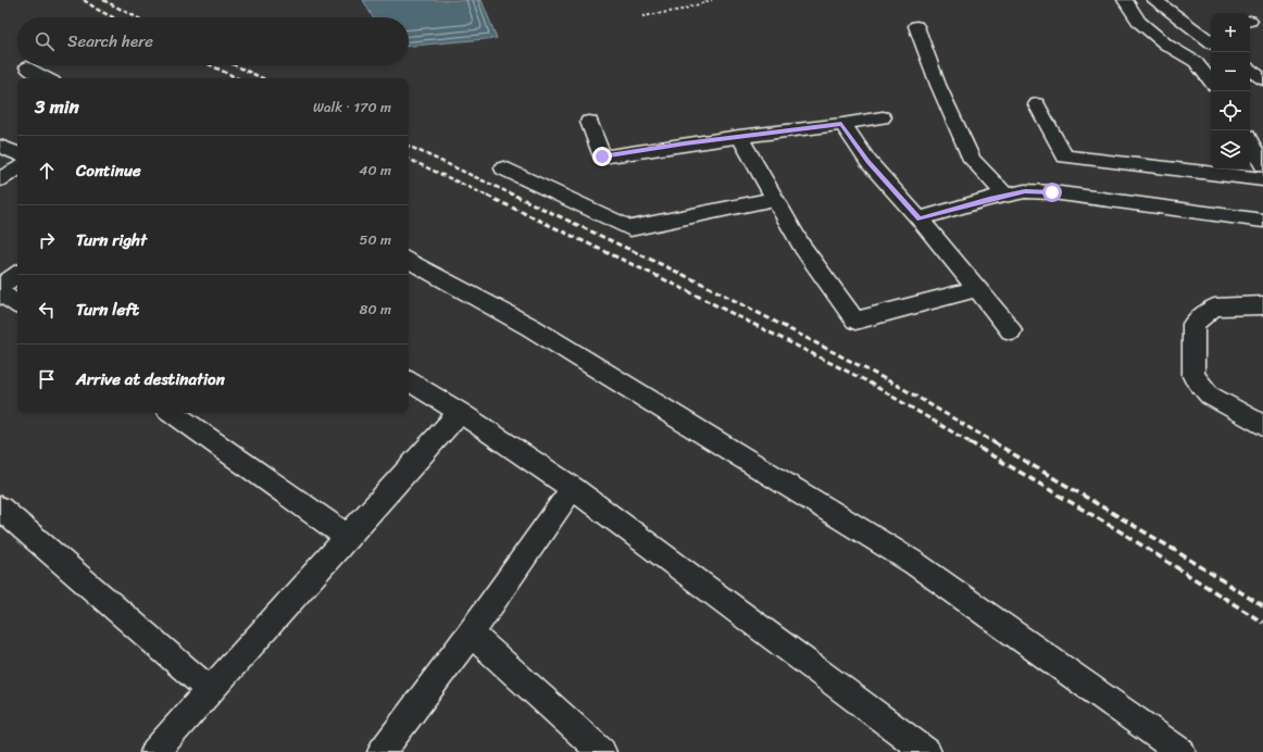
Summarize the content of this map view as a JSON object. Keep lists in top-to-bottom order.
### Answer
{
  "page": {
    "map_buttons": ["+", "−"],
    "search": "Search here",
    "heading": ["3 min", "Walk · 170 m"],
    "list": [
      ["Continue", "40 m"],
      ["Turn right", "50 m"],
      ["Turn left", "80 m"],
      "Arrive at destination"
    ]
  }
}
